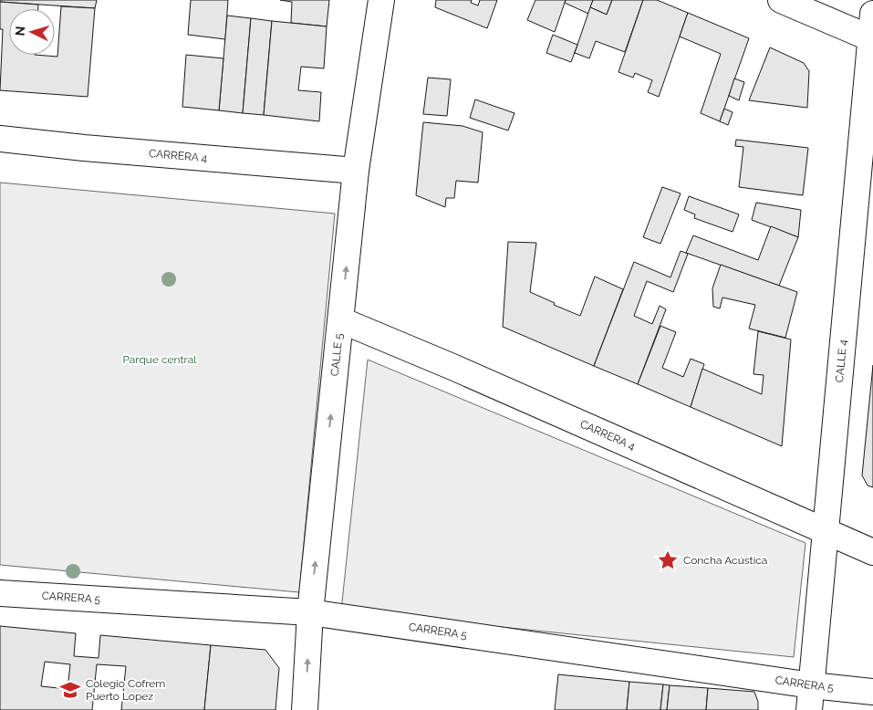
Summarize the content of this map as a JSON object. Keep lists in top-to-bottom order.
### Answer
{
  "streets": {
    "street": [
      "CARRERA 4",
      "CALLE 5",
      "CALLE 4",
      "CARRERA 5"
    ]
  },
  "crossings": [
    ["CARRERA 4", "CALLE 5"],
    ["CARRERA 4", "CALLE 4"],
    ["CALLE 5", "CARRERA 5"],
    ["CALLE 4", "CARRERA 5"]
  ],
  "one_way": ["CALLE 5"],
  "parks": ["Parque central"],
  "places": {
    "place": ["Concha Acústica"],
    "school or university": ["Colegio Cofrem Puerto Lopez"]
  },
  "north": "left"
}
